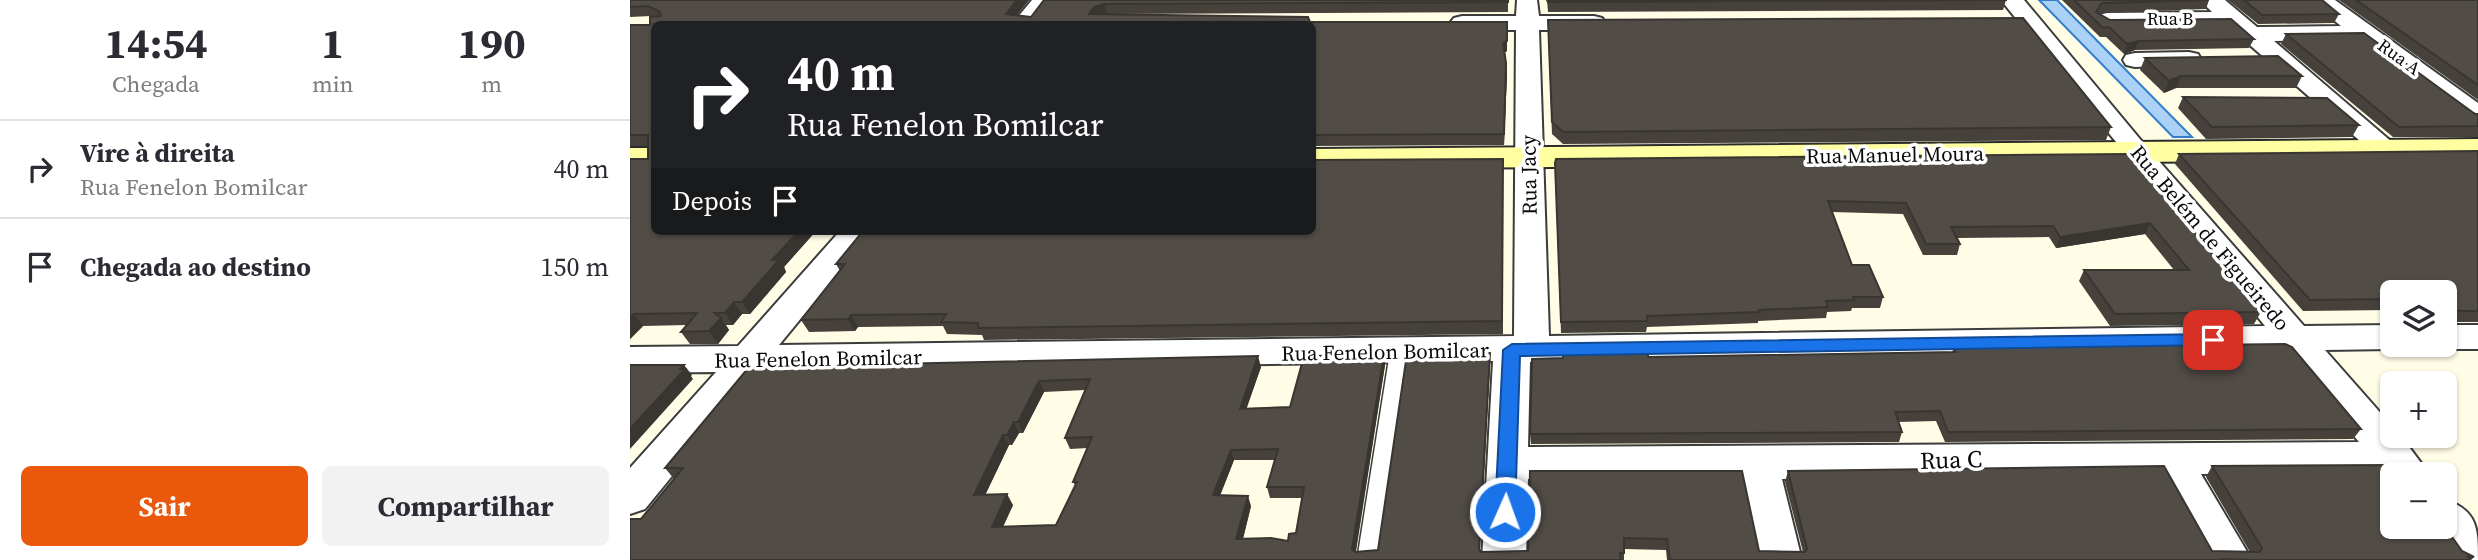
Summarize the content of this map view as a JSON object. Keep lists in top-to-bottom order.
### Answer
{
  "streets": {
    "street": [
      "Rua B",
      "Rua A",
      "Rua Manuel Moura",
      "Rua Jacy",
      "Rua Belém de Figueiredo",
      "Rua Fenelon Bomilcar",
      "Rua C"
    ]
  },
  "crossings": [
    ["Rua B", "Rua A"],
    ["Rua Manuel Moura", "Rua Jacy"],
    ["Rua Manuel Moura", "Rua Belém de Figueiredo"],
    ["Rua Jacy", "Rua Fenelon Bomilcar"],
    ["Rua Jacy", "Rua C"],
    ["Rua Belém de Figueiredo", "Rua Fenelon Bomilcar"]
  ],
  "page": {
    "eta": [
      "14:54",
      "Chegada",
      "1",
      "min",
      "190",
      "m"
    ],
    "turn": ["40 m", "Rua Fenelon Bomilcar"],
    "list": [
      {
        "name": "Vire à direita",
        "note": "Rua Fenelon Bomilcar",
        "value": "40 m"
      },
      {
        "name": "Chegada ao destino",
        "value": "150 m"
      }
    ],
    "then": "Depois",
    "map_buttons": ["+", "−"],
    "buttons": ["Sair", "Compartilhar"]
  }
}
